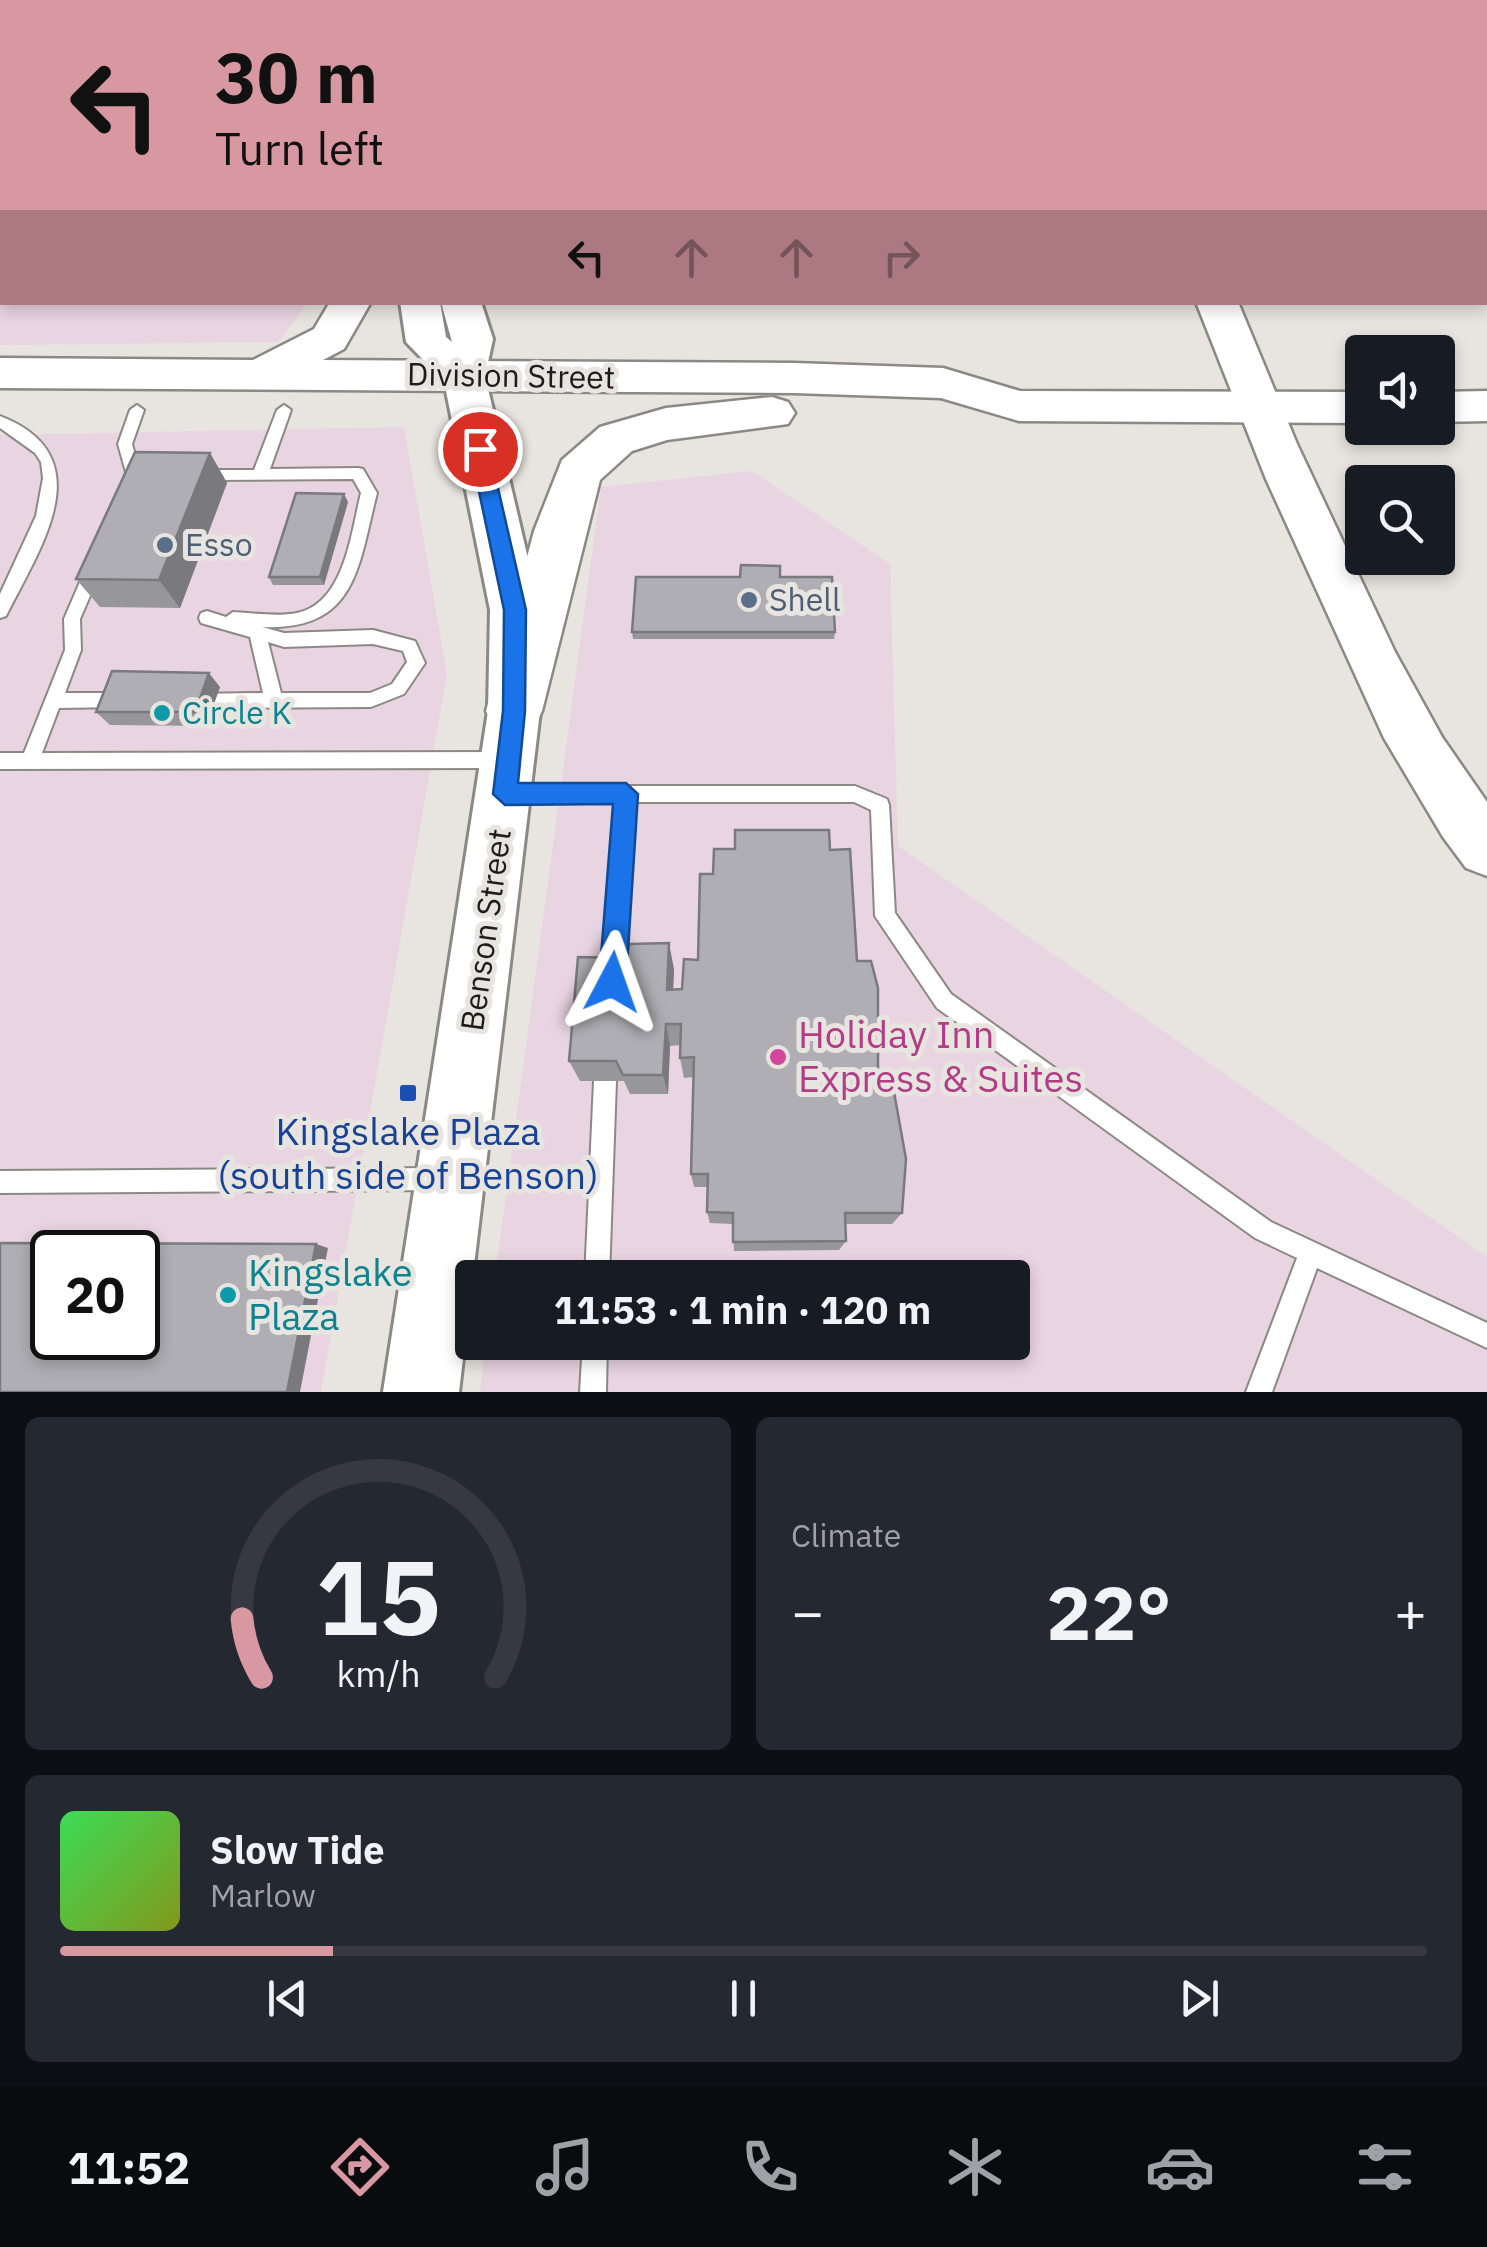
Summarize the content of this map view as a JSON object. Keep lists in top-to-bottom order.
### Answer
{
  "streets": {
    "main road": ["Division Street"],
    "street": ["Benson Street"]
  },
  "crossings": [
    ["Division Street", "Benson Street"]
  ],
  "places": {
    "other": [
      "Esso",
      "Shell",
      "Circle K",
      "Holiday Inn Express & Suites",
      "Kingslake Plaza"
    ],
    "transit": ["Kingslake Plaza (south side of Benson)"]
  },
  "page": {
    "turn": ["30 m", "Turn left"],
    "limit": "20",
    "trip": "11:53 · 1 min · 120 m",
    "tile": "Climate",
    "heat": ["−", "22°", "+"],
    "song": ["Slow Tide", "Marlow"],
    "tabs": "11:52",
    "gauge": ["15", "km/h"]
  }
}
